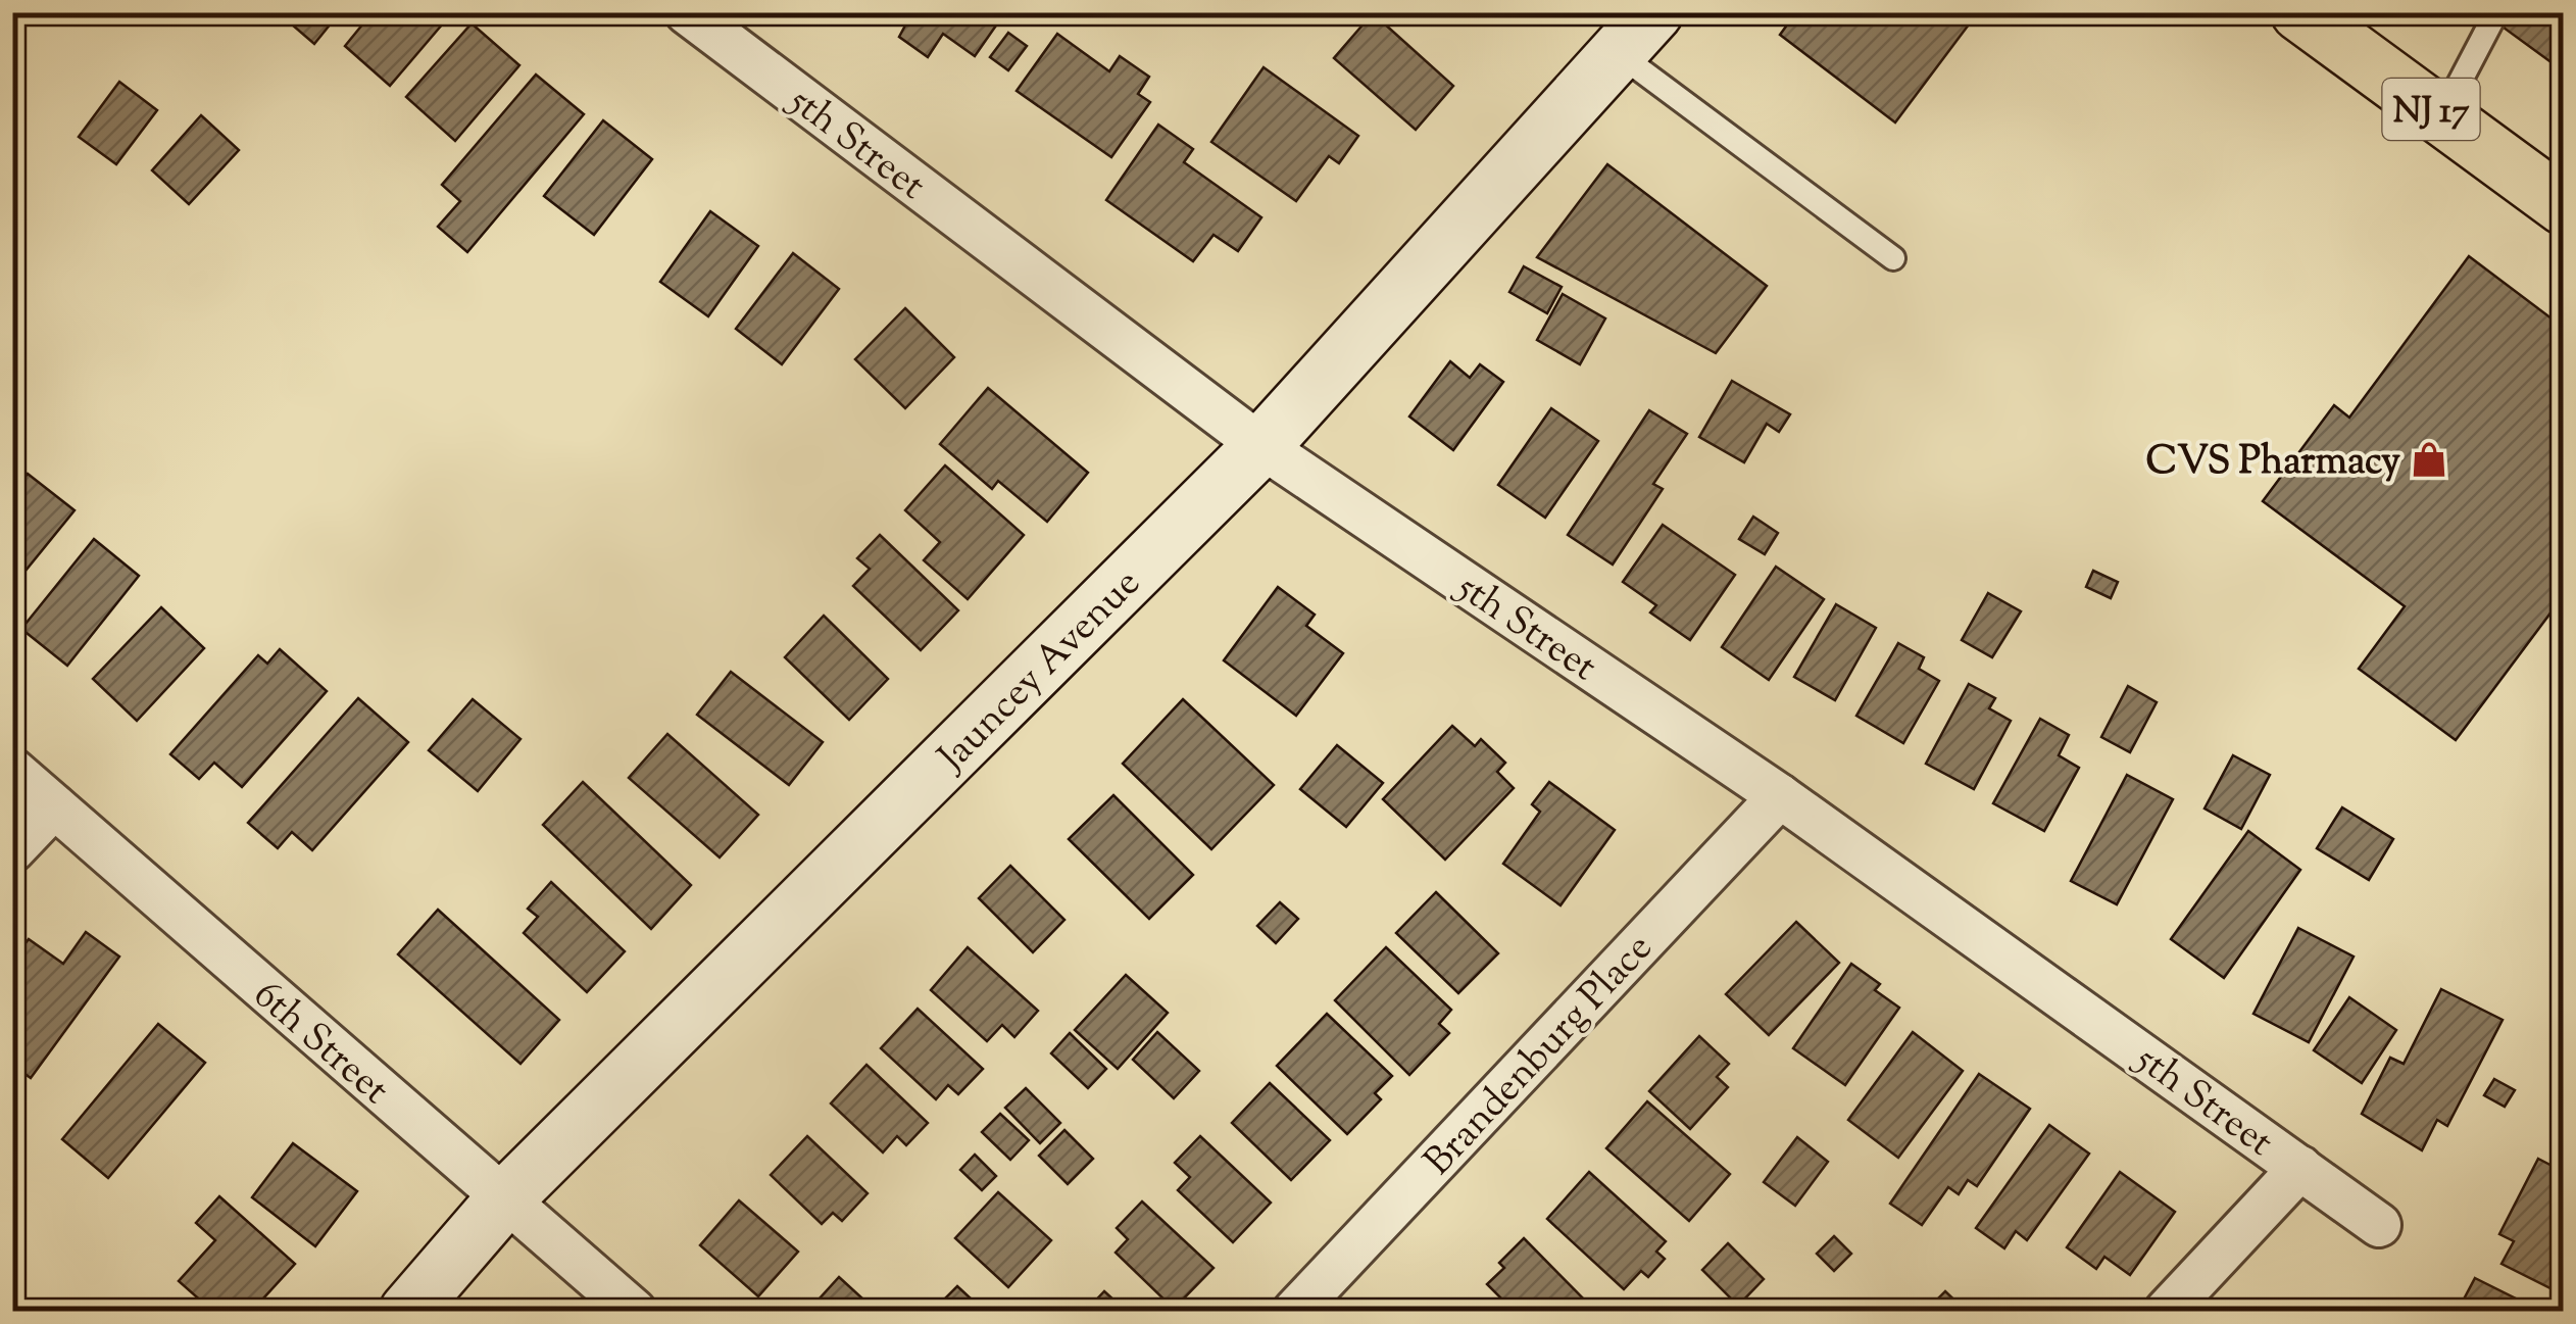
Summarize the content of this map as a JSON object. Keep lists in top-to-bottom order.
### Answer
{
  "streets": {
    "main road": ["NJ 17"],
    "street": [
      "5th Street",
      "Jauncey Avenue",
      "6th Street",
      "Brandenburg Place"
    ]
  },
  "crossings": [
    ["5th Street", "Jauncey Avenue"],
    ["5th Street", "Brandenburg Place"],
    ["Jauncey Avenue", "6th Street"]
  ],
  "places": {
    "shop": ["CVS Pharmacy"]
  }
}
